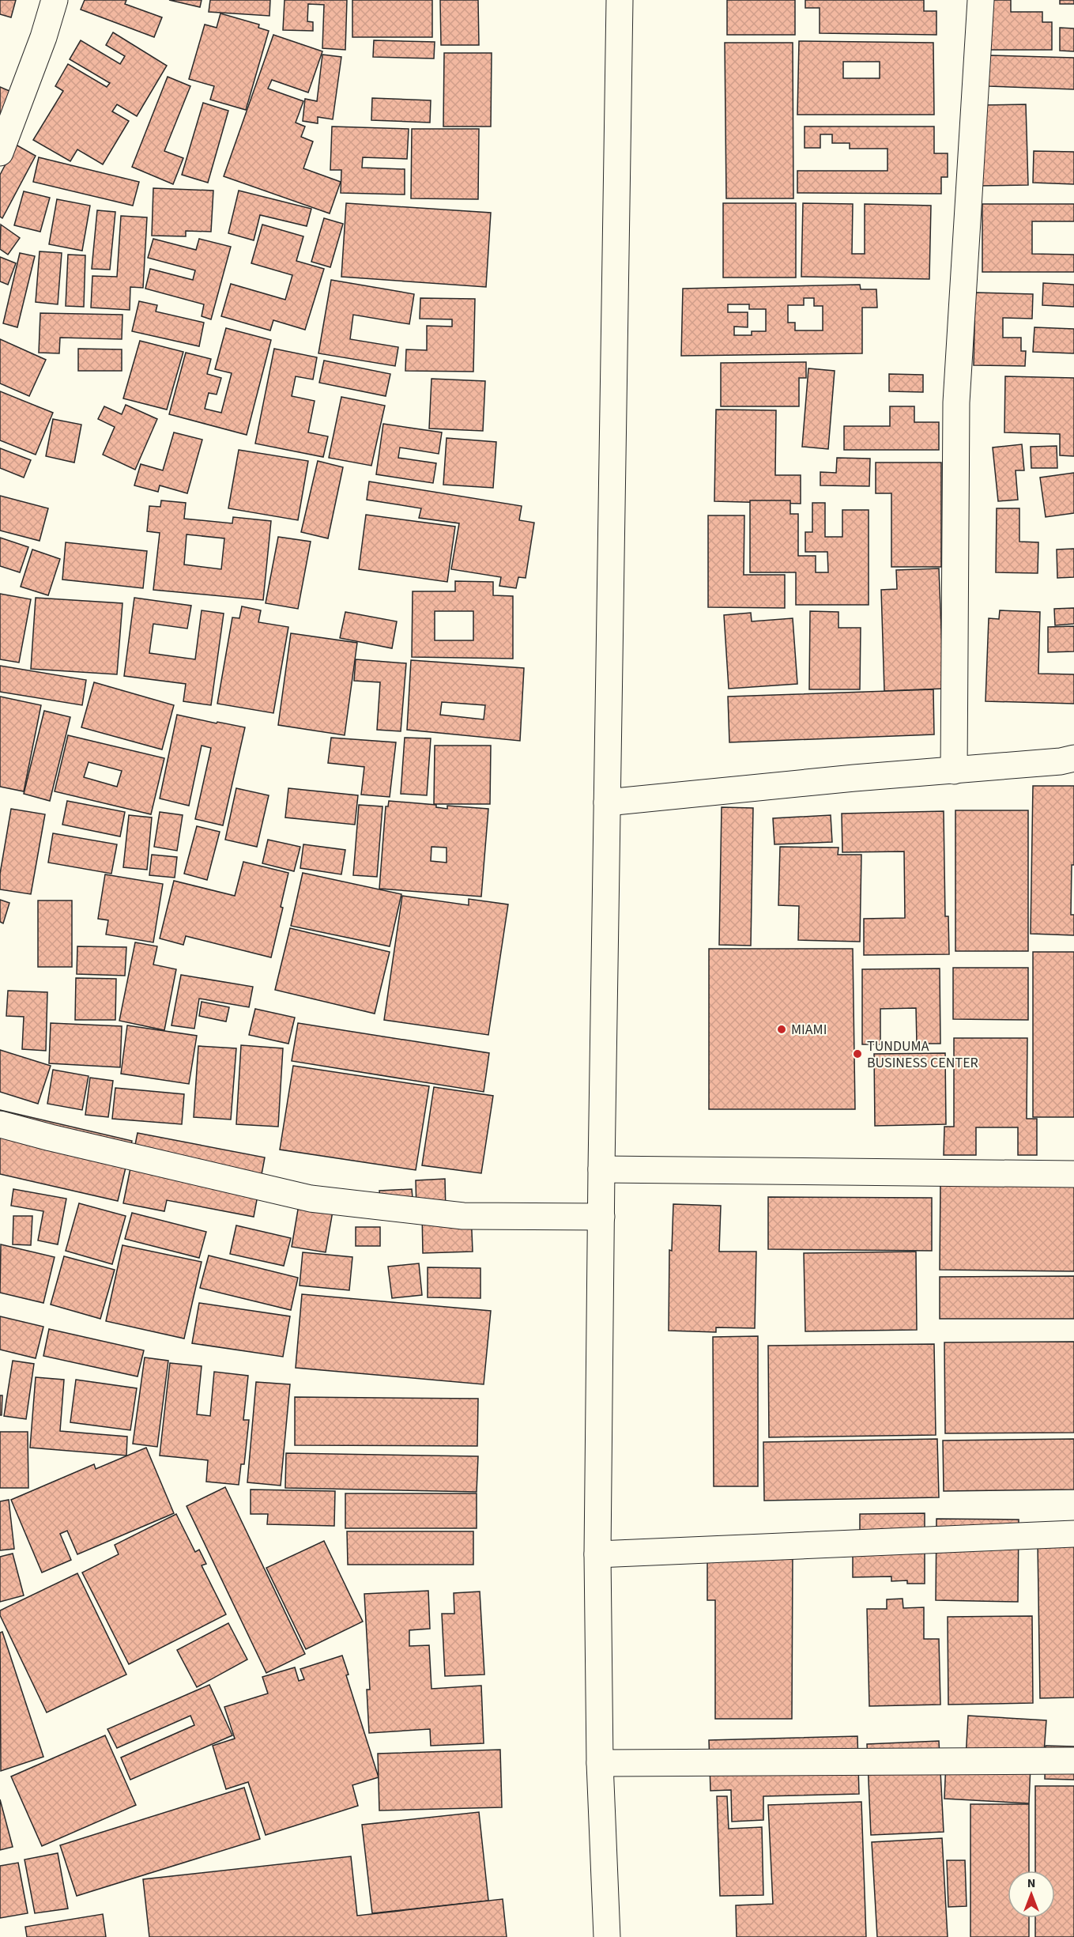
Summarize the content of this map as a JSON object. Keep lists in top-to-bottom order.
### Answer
{
  "places": ["MIAMI", "TUNDUMA BUSINESS CENTER"],
  "north": "top"
}
